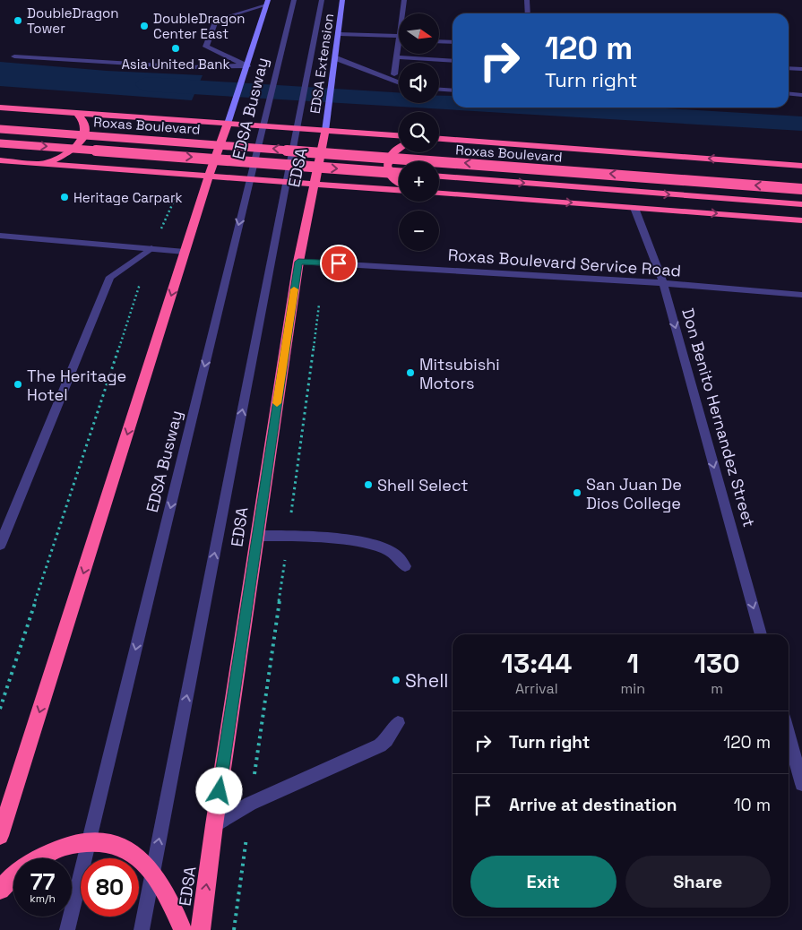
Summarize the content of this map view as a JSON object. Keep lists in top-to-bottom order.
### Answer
{
  "streets": {
    "highway": ["Roxas Boulevard", "EDSA"],
    "main road": ["EDSA Extension"],
    "street": ["EDSA Busway", "Roxas Boulevard Service Road", "Don Benito Hernandez Street"]
  },
  "crossings": [
    ["EDSA Extension", "EDSA"],
    ["EDSA", "Roxas Boulevard Service Road"],
    ["Roxas Boulevard Service Road", "Don Benito Hernandez Street"]
  ],
  "one_way": ["Don Benito Hernandez Street"],
  "places": [
    "DoubleDragon Tower",
    "DoubleDragon Center East",
    "Asia United Bank",
    "Heritage Carpark",
    "Mitsubishi Motors",
    "The Heritage Hotel",
    "Shell Select",
    "San Juan De Dios College",
    "Shell"
  ],
  "north": "right",
  "page": {
    "map_buttons": ["+", "−"],
    "turn": ["120 m", "Turn right"],
    "eta": [
      "13:44",
      "Arrival",
      "1",
      "min",
      "130",
      "m"
    ],
    "list": [
      {
        "name": "Turn right",
        "value": "120 m"
      },
      {
        "name": "Arrive at destination",
        "value": "10 m"
      }
    ],
    "buttons": ["Exit", "Share"],
    "speed": "77 km/h",
    "limit": "80"
  }
}
